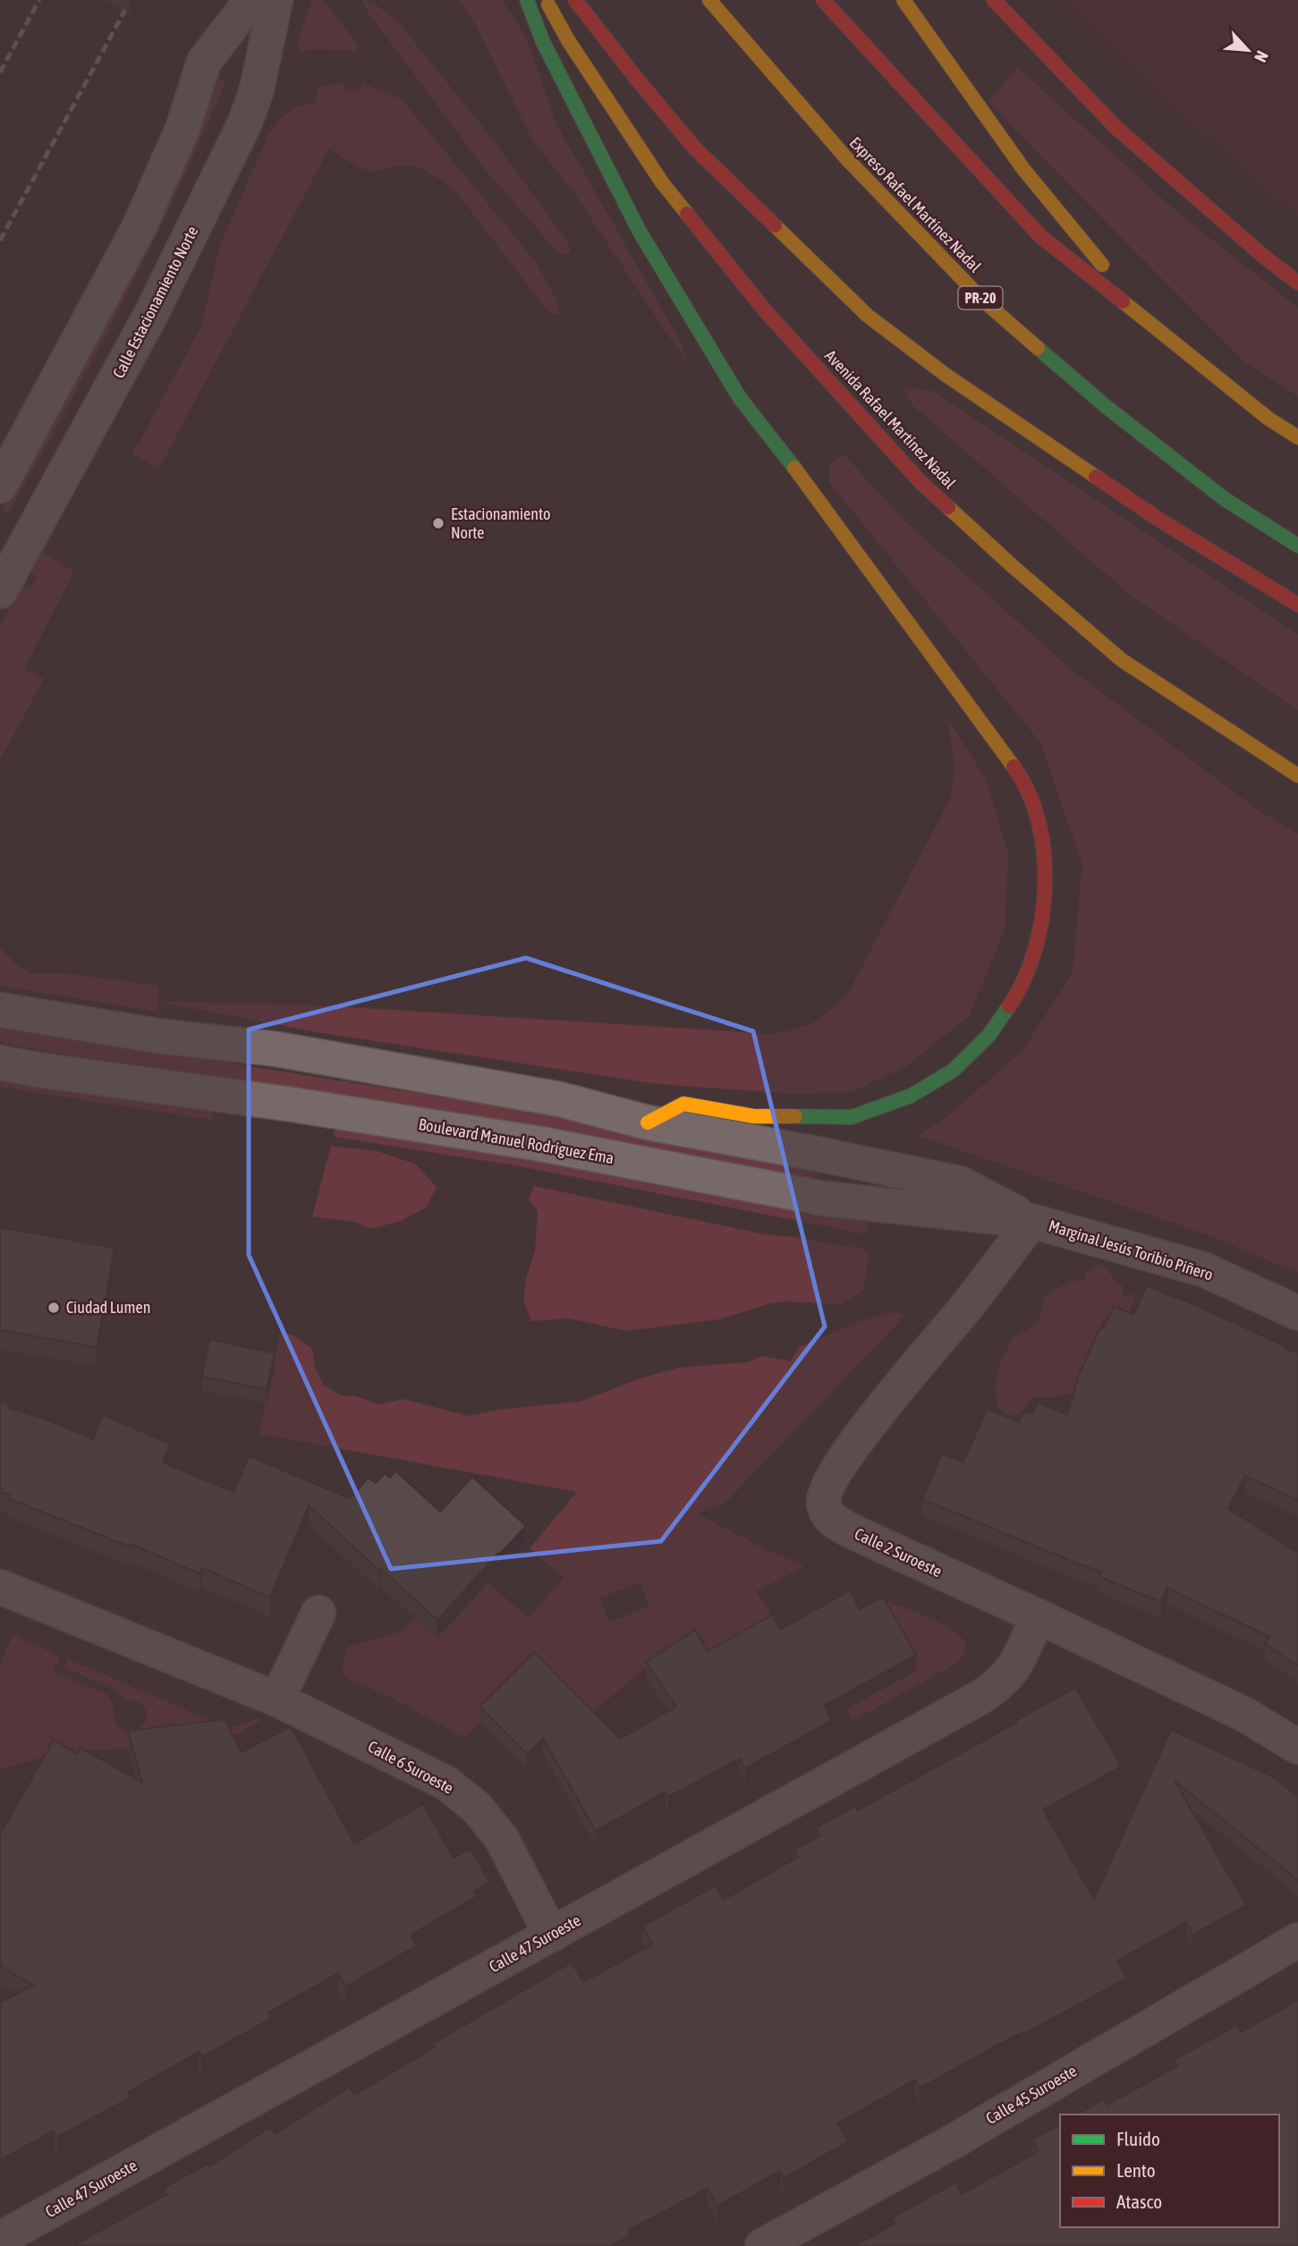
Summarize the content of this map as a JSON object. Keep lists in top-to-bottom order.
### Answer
{
  "streets": {
    "main road": ["Expreso Rafael Martínez Nadal", "PR-20", "Avenida Rafael Martínez Nadal"],
    "street": [
      "Calle Estacionamiento Norte",
      "Boulevard Manuel Rodríguez Ema",
      "Marginal Jesús Toribio Piñero",
      "Calle 2 Suroeste",
      "Calle 6 Suroeste",
      "Calle 47 Suroeste",
      "Calle 45 Suroeste"
    ]
  },
  "crossings": [
    ["Boulevard Manuel Rodríguez Ema", "Marginal Jesús Toribio Piñero"],
    ["Boulevard Manuel Rodríguez Ema", "Calle 2 Suroeste"],
    ["Marginal Jesús Toribio Piñero", "Calle 2 Suroeste"],
    ["Calle 2 Suroeste", "Calle 47 Suroeste"],
    ["Calle 6 Suroeste", "Calle 47 Suroeste"]
  ],
  "places": ["Estacionamiento Norte", "Ciudad Lumen"],
  "legend": ["Fluido", "Lento", "Atasco"],
  "north": "bottom right"
}
